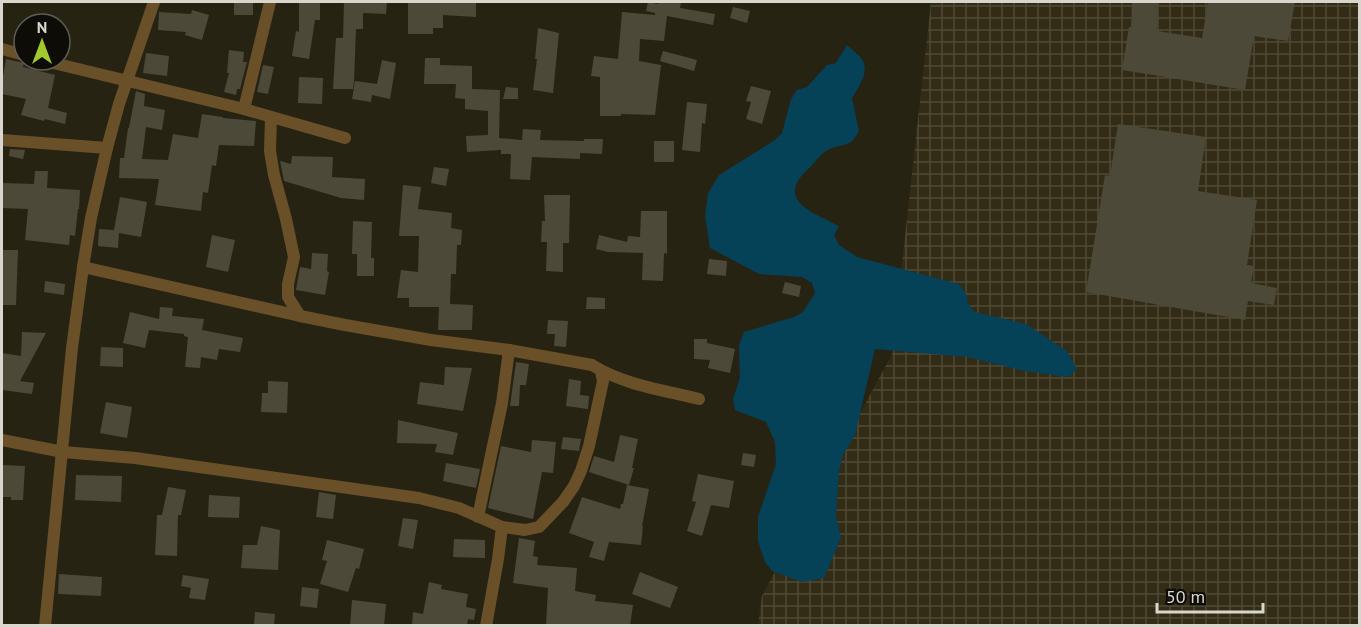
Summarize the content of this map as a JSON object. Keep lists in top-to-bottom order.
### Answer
{
  "scale_bar": "50 m",
  "north": "top"
}
